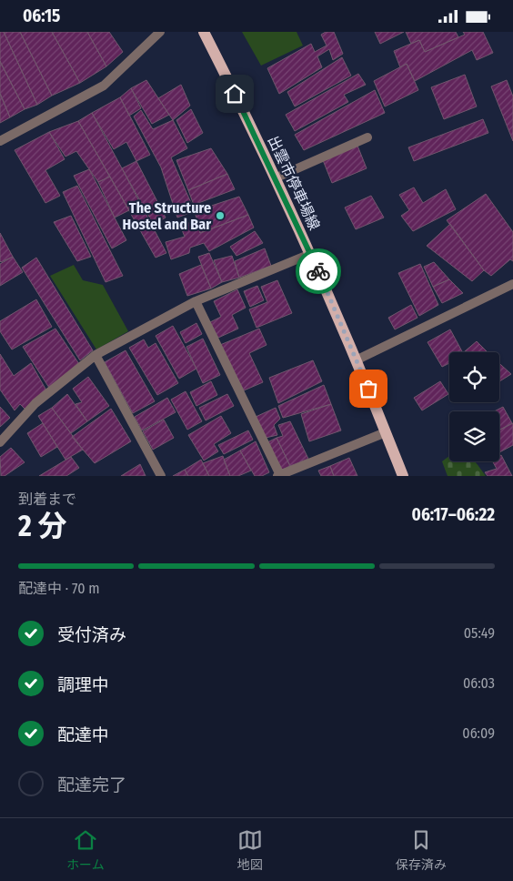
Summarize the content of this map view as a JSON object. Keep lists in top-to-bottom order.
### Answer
{
  "streets": {
    "main road": ["出雲市停車場線"]
  },
  "places": ["The Structure Hostel and Bar"],
  "page": {
    "status": "06:15",
    "heading": ["2 分", "到着まで", "06:17–06:22"],
    "bar": "配達中 · 70 m",
    "list": [
      ["受付済み", "05:49"],
      ["調理中", "06:03"],
      ["配達中", "06:09"],
      "配達完了"
    ],
    "tabs": ["ホーム", "地図", "保存済み"]
  }
}
